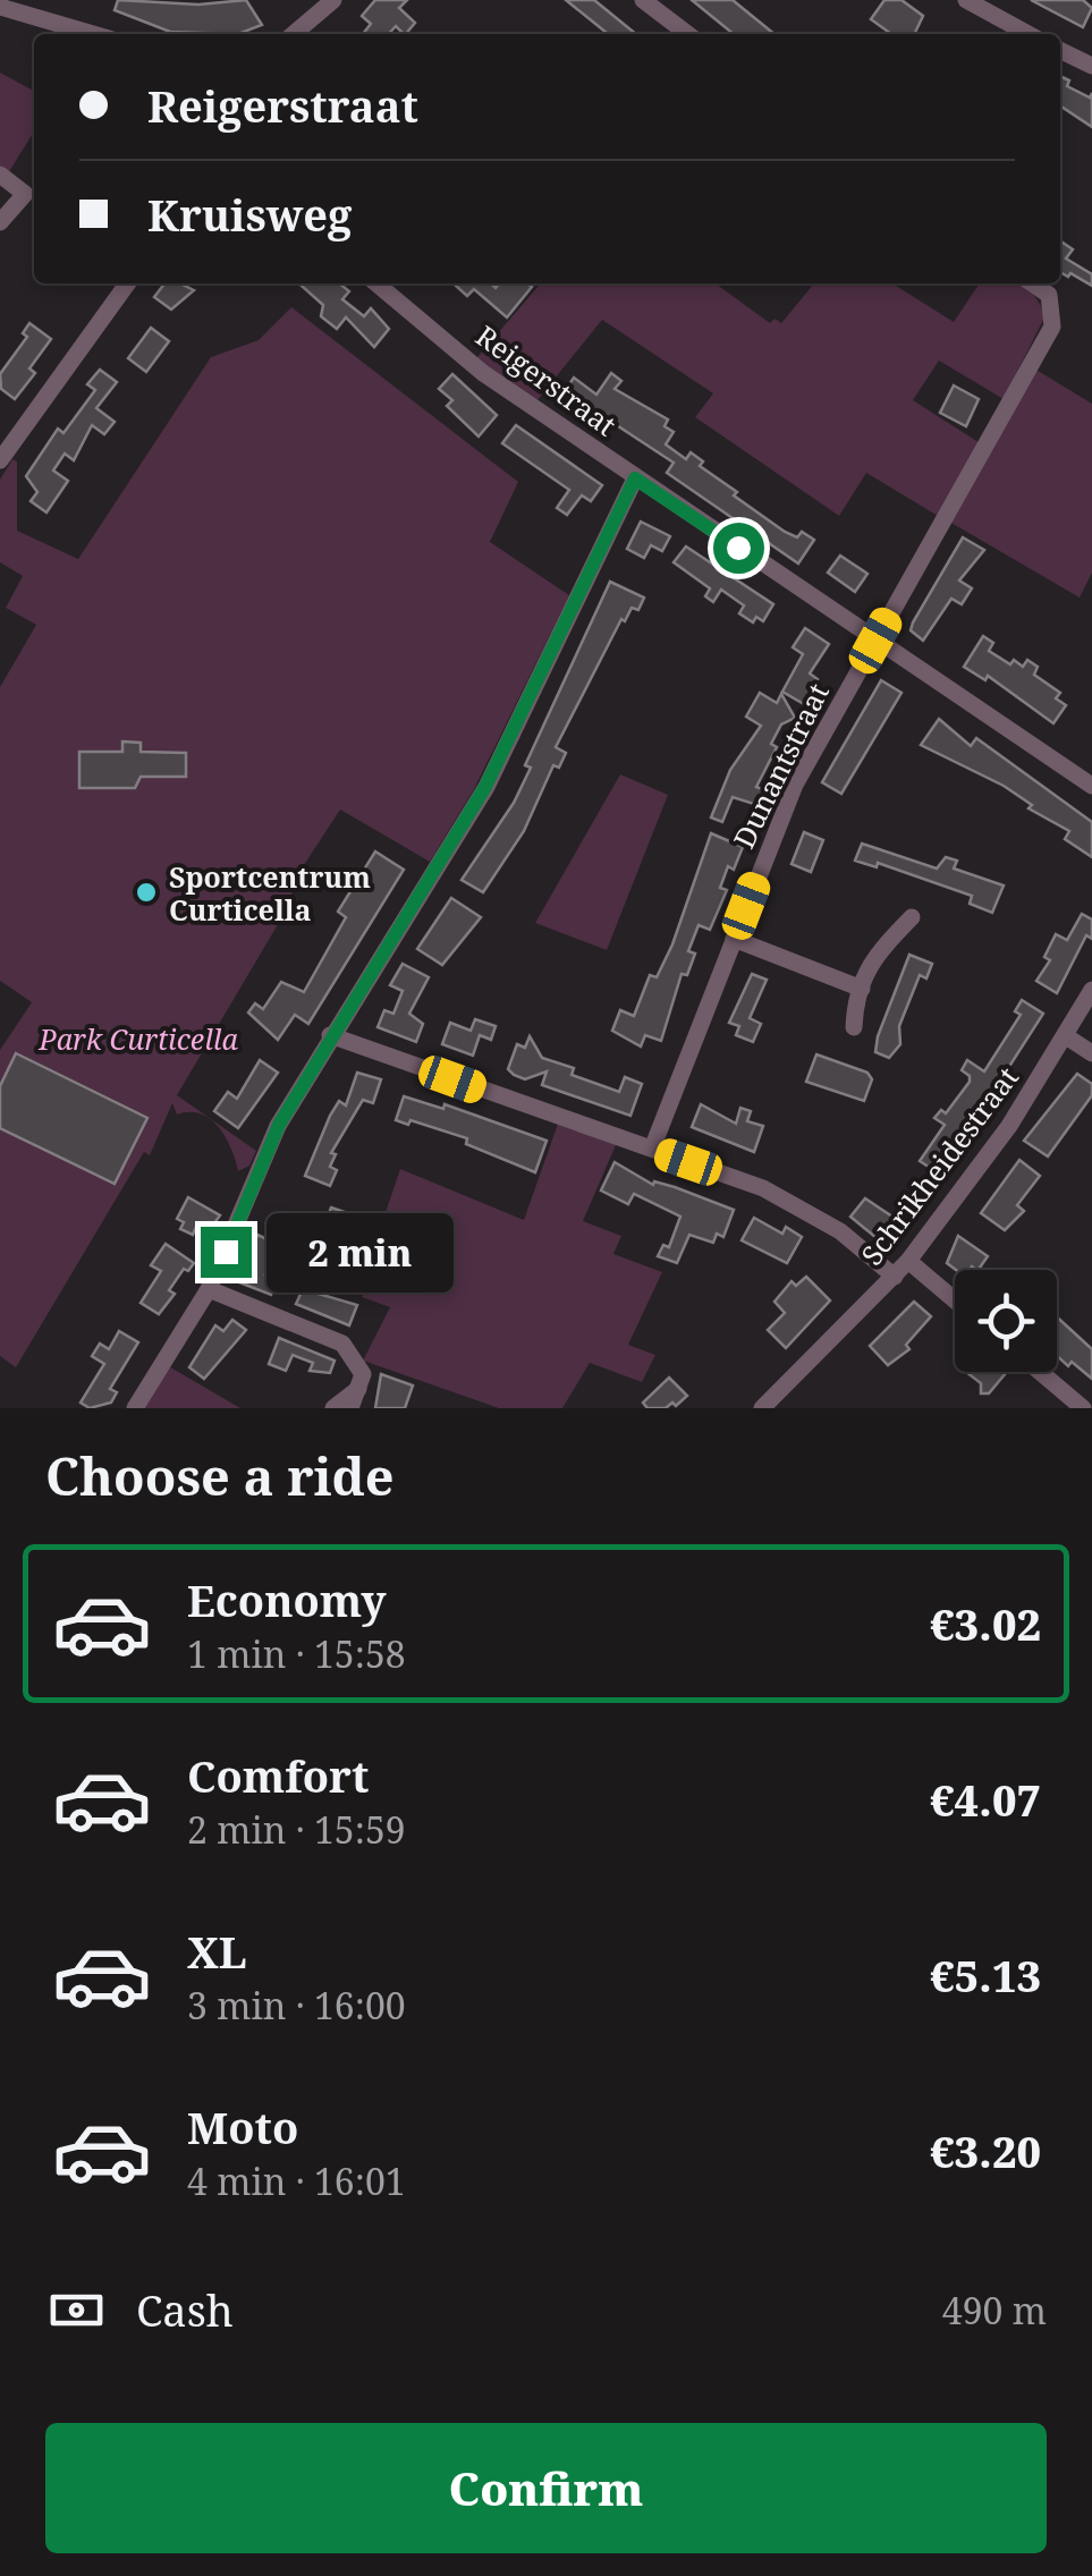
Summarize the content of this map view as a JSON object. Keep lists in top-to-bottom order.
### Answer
{
  "streets": {
    "street": ["Reigerstraat", "Dunantstraat", "Schrikheidestraat"]
  },
  "crossings": [
    ["Reigerstraat", "Dunantstraat"]
  ],
  "parks": ["Park Curticella"],
  "places": ["Sportcentrum Curticella"],
  "page": {
    "banner": ["Reigerstraat", "Kruisweg"],
    "bubble": "2 min",
    "heading": "Choose a ride",
    "list": [
      {
        "name": "Economy",
        "note": "1 min · 15:58",
        "value": "€3.02"
      },
      {
        "name": "Comfort",
        "note": "2 min · 15:59",
        "value": "€4.07"
      },
      {
        "name": "XL",
        "note": "3 min · 16:00",
        "value": "€5.13"
      },
      {
        "name": "Moto",
        "note": "4 min · 16:01",
        "value": "€3.20"
      }
    ],
    "pay": ["Cash", "490 m"],
    "buttons": "Confirm"
  }
}
